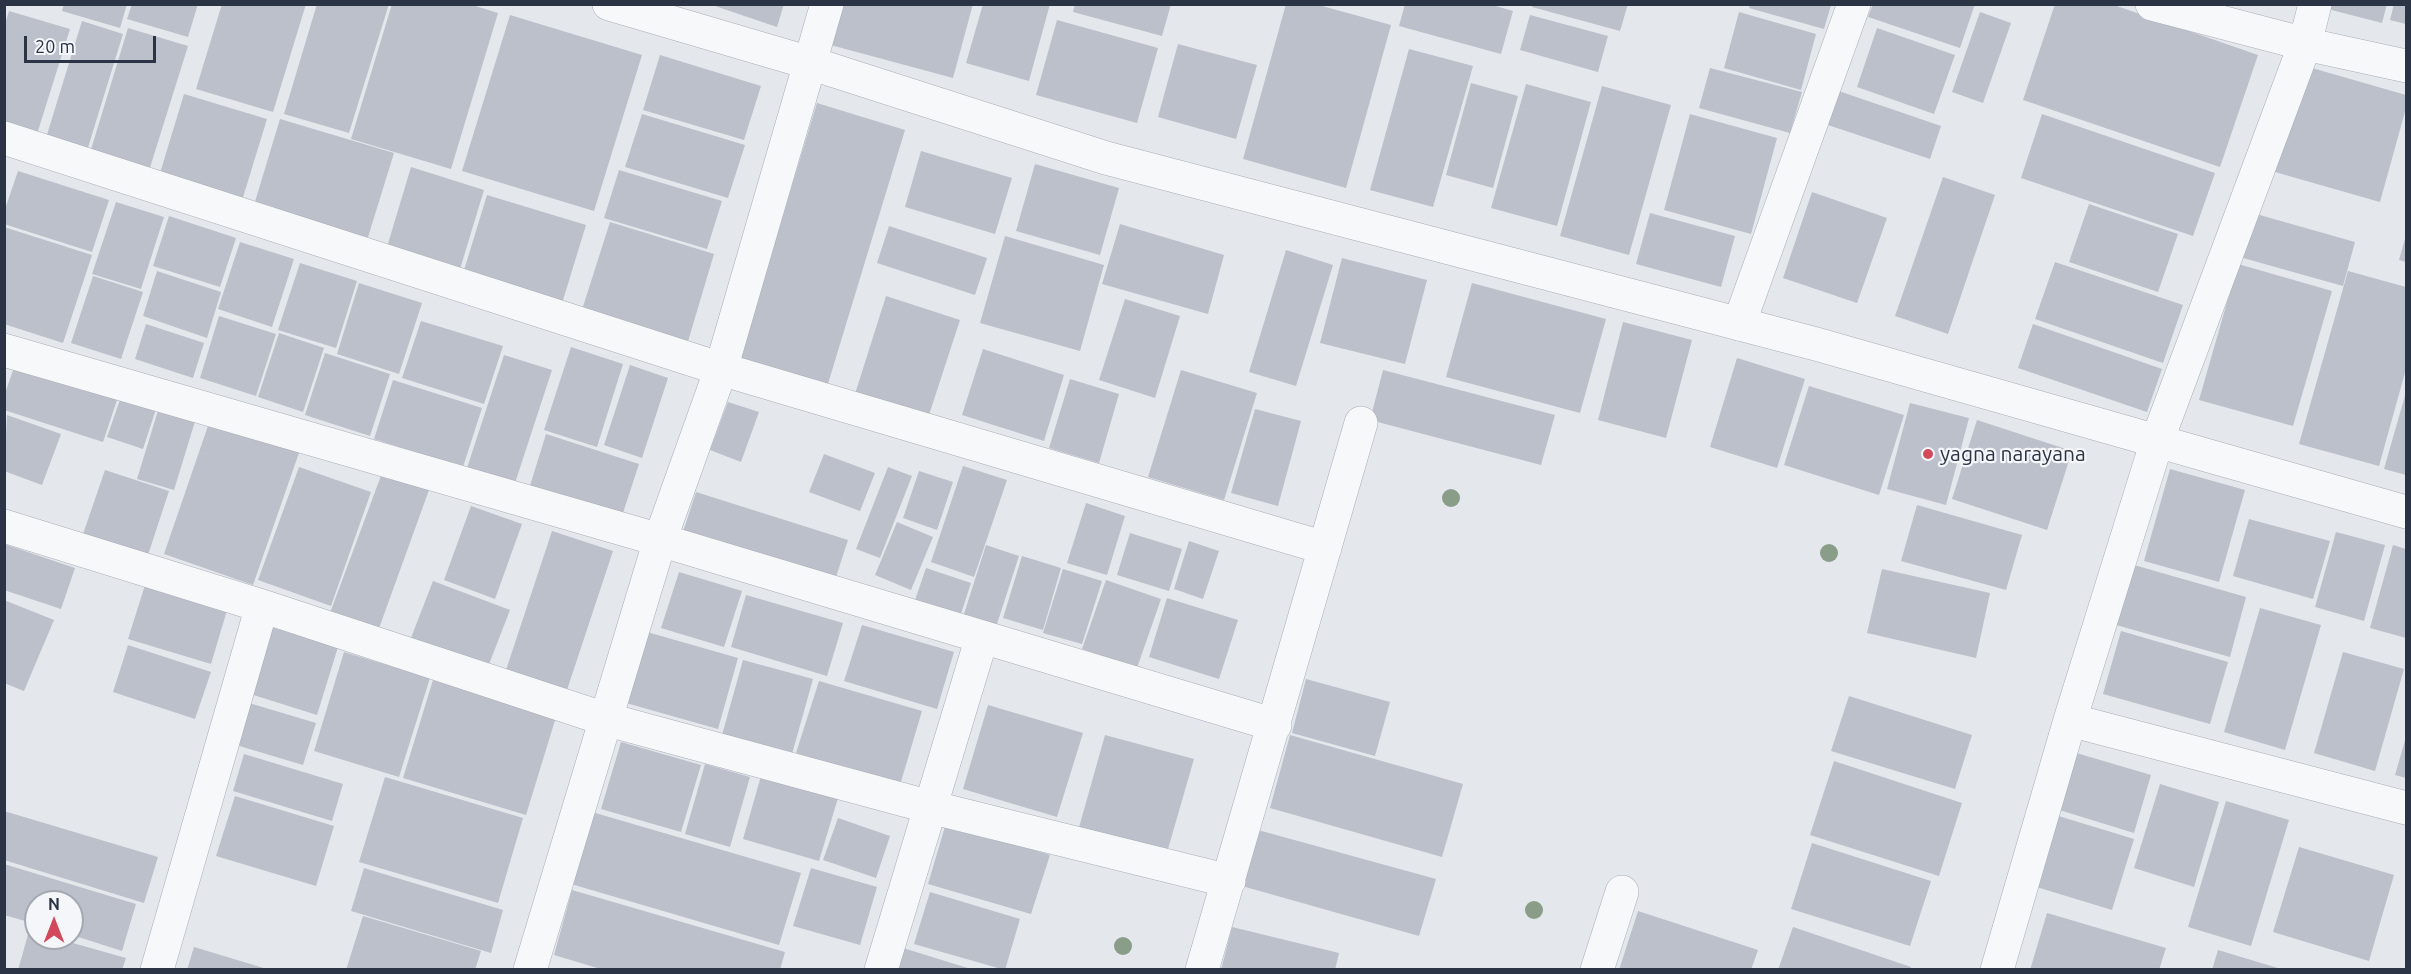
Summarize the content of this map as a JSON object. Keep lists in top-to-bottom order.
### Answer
{
  "places": ["yagna narayana"],
  "scale_bar": "20 m",
  "north": "top"
}
